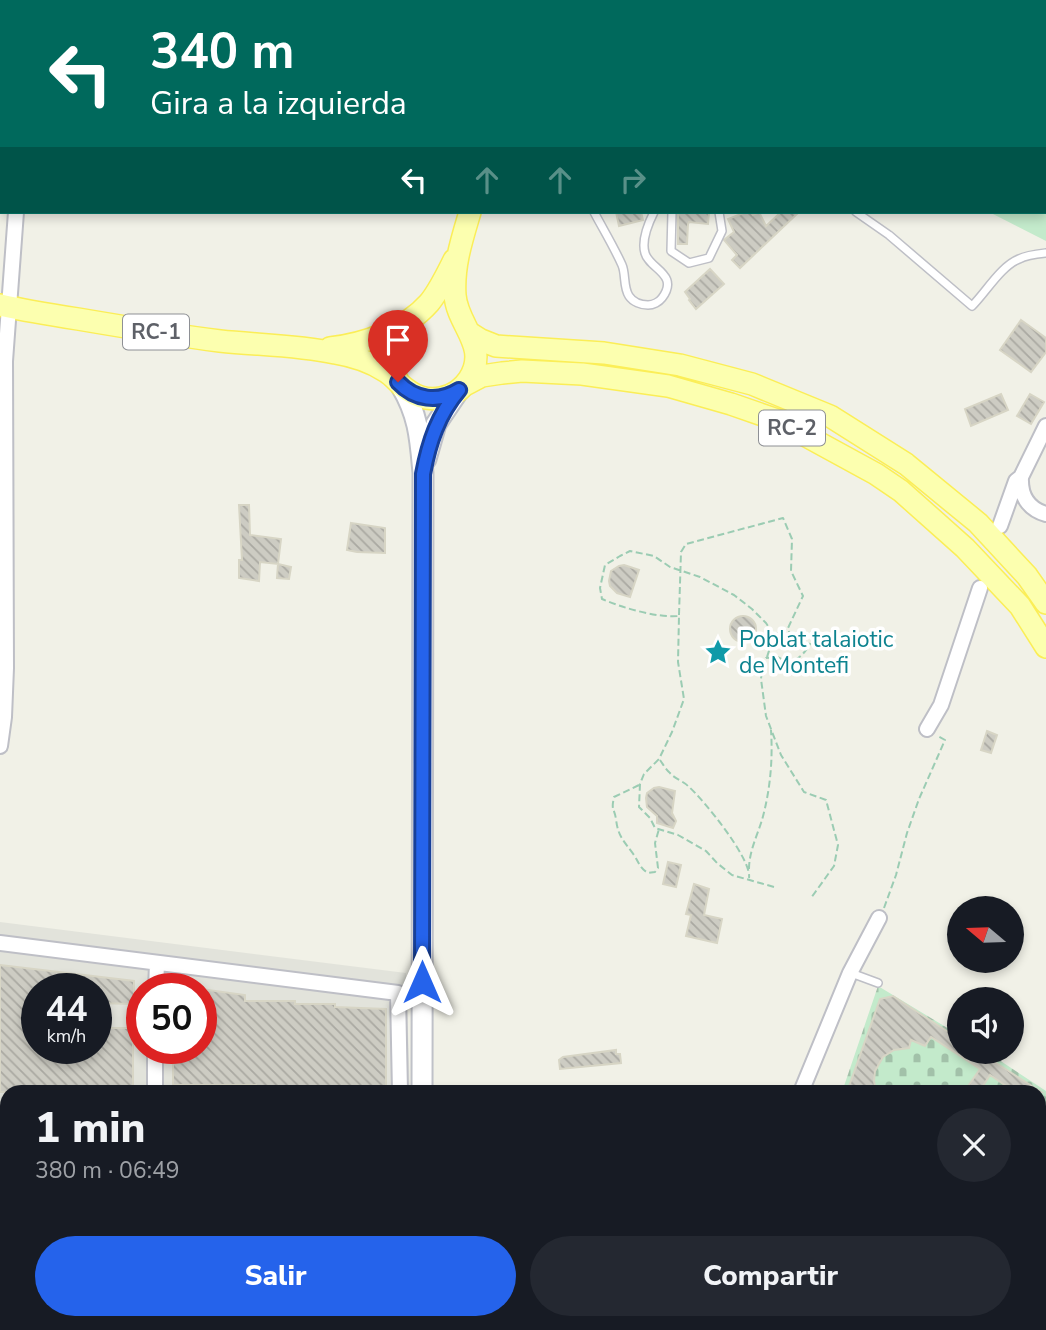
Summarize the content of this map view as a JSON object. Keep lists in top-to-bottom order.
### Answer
{
  "streets": {
    "main road": ["RC-1", "RC-2"]
  },
  "crossings": [
    ["RC-1", "RC-2"]
  ],
  "places": {
    "place": ["Poblat talaiotic de Montefi"]
  },
  "north": "left",
  "page": {
    "turn": ["340 m", "Gira a la izquierda"],
    "speed": "44 km/h",
    "limit": "50",
    "heading": ["1 min", "380 m · 06:49"],
    "buttons": ["Salir", "Compartir"]
  }
}
